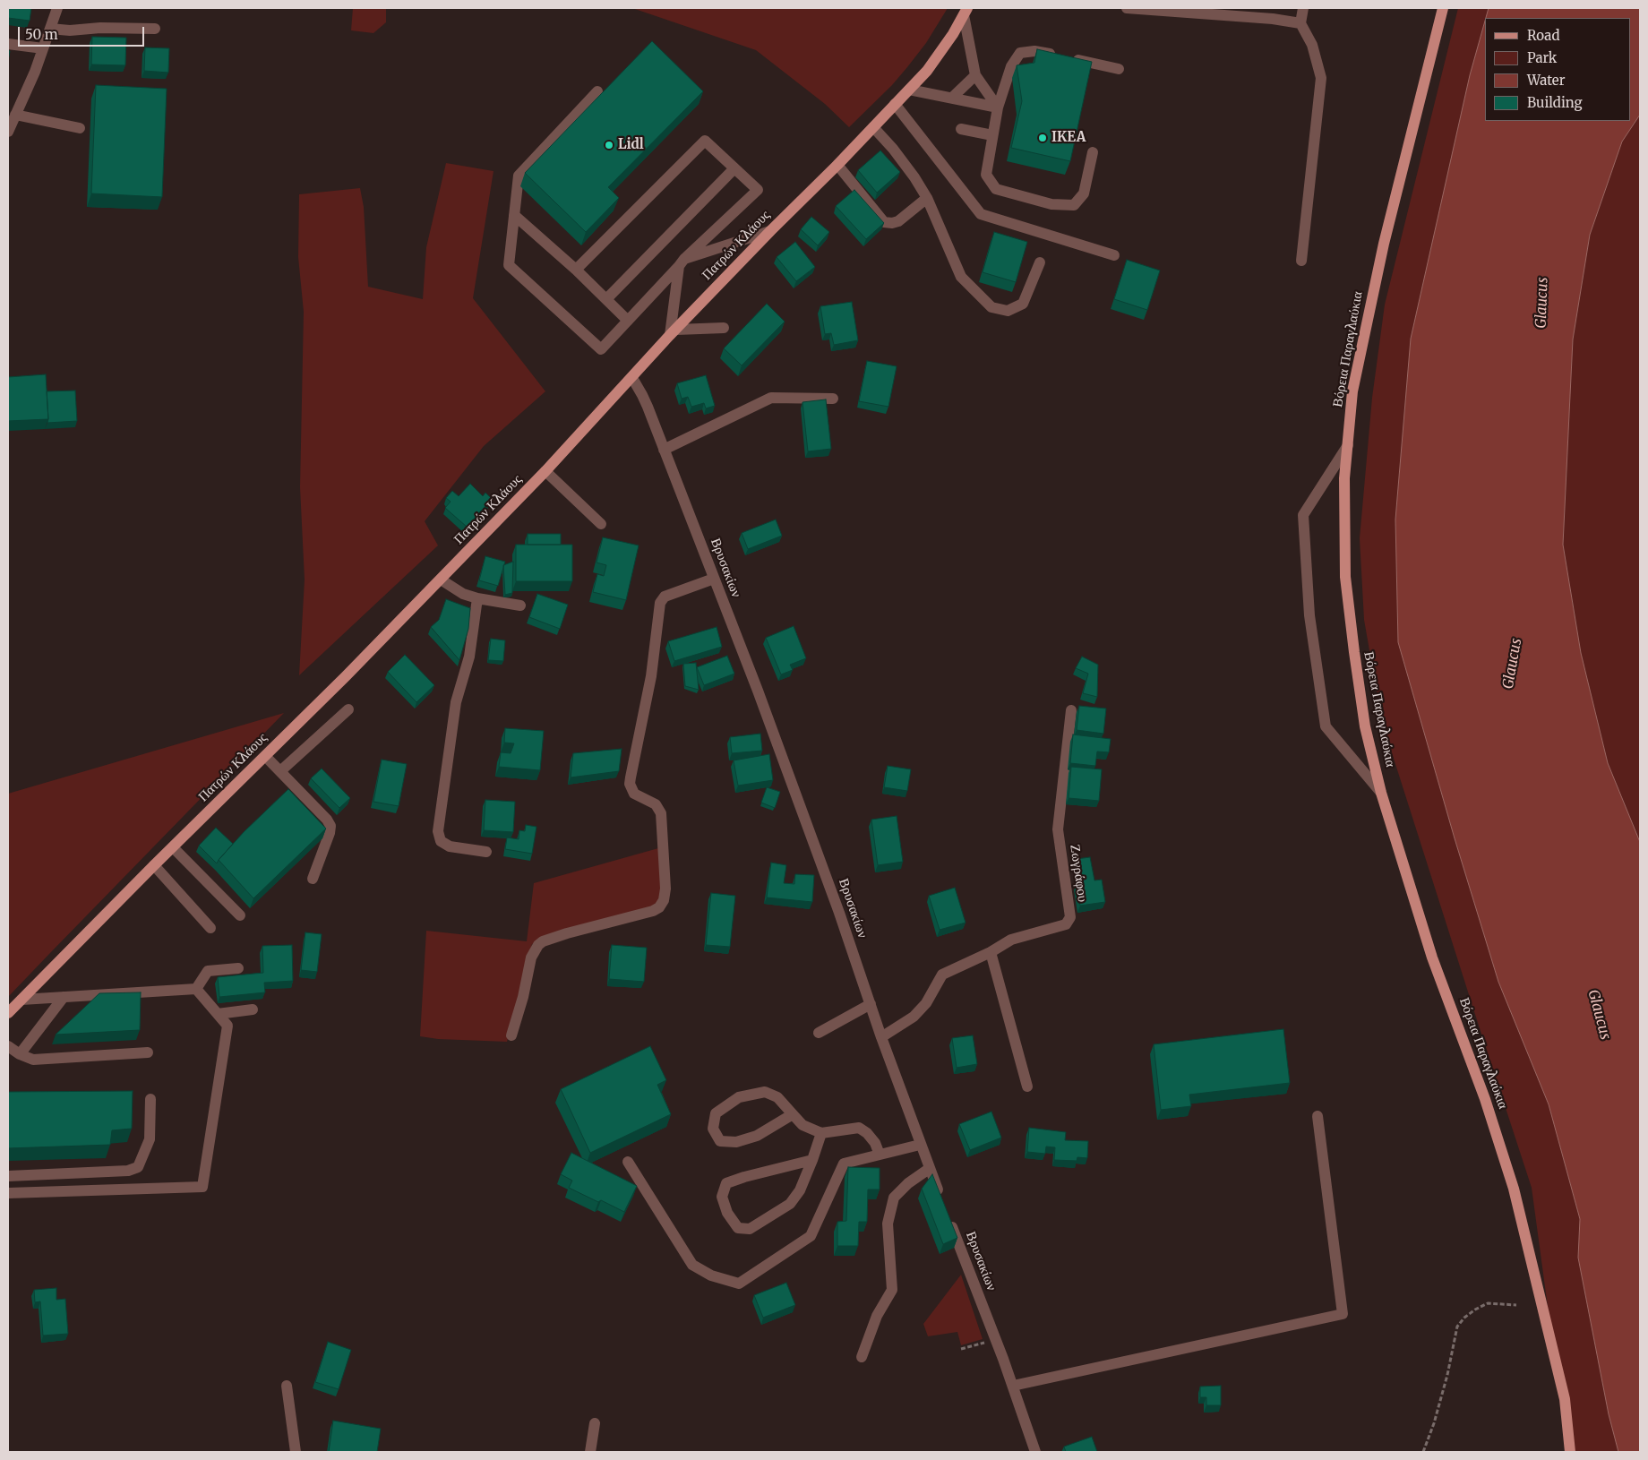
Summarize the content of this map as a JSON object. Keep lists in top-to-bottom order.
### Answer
{
  "streets": {
    "main road": ["Πατρών Κλάους", "Βόρεια Παραγλαύκια"],
    "street": ["Βρυσακίων", "Ζωγράφου"]
  },
  "crossings": [
    ["Πατρών Κλάους", "Βρυσακίων"],
    ["Βρυσακίων", "Ζωγράφου"]
  ],
  "water": ["Glaucus"],
  "places": ["IKEA", "Lidl"],
  "legend": [
    "Road",
    "Park",
    "Water",
    "Building"
  ],
  "scale_bar": "50 m"
}
